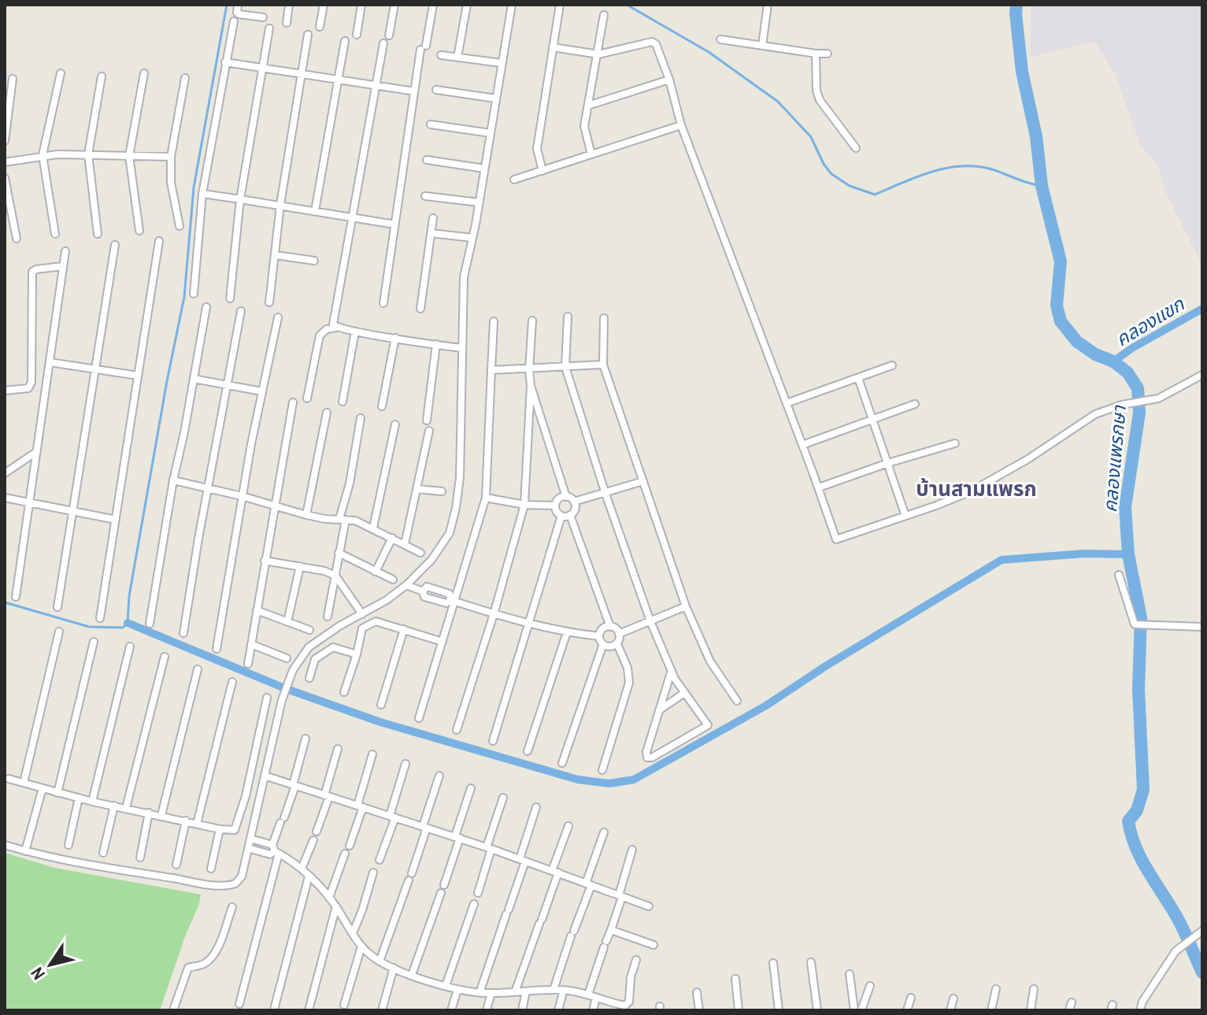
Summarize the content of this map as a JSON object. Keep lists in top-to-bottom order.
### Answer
{
  "districts": ["บ้านสามแพรก"],
  "water": ["คลองแขก", "คลองแพรกษา"],
  "north": "bottom left"
}
